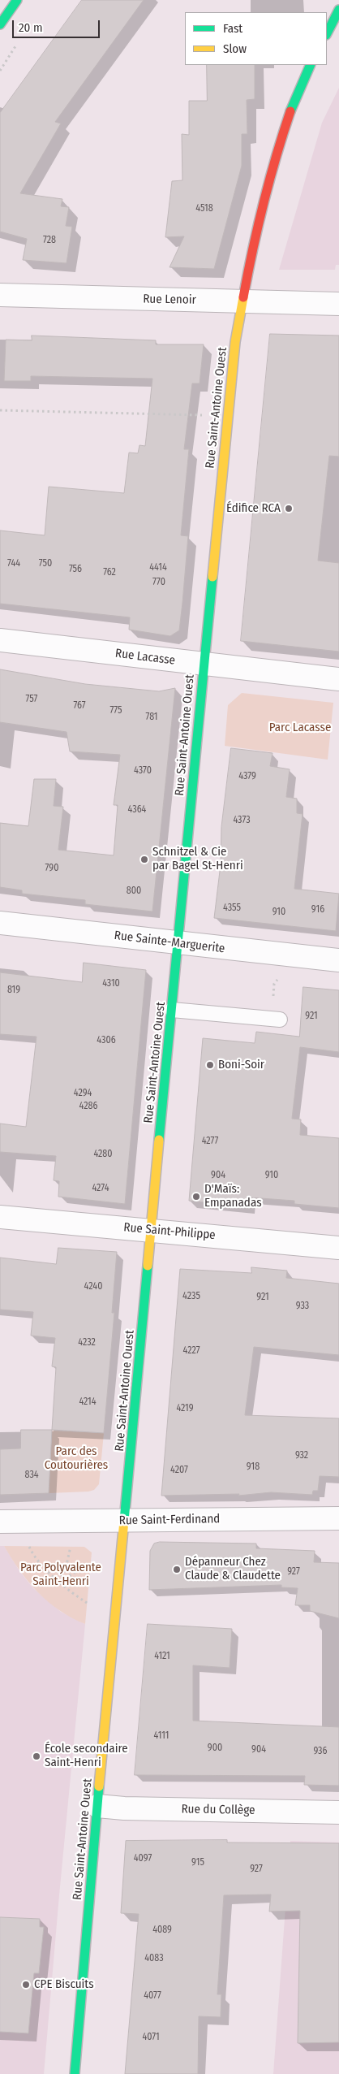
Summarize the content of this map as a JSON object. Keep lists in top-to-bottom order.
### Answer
{
  "streets": {
    "main road": ["Rue Saint-Antoine Ouest"],
    "street": [
      "Rue Lenoir",
      "Rue Lacasse",
      "Rue Sainte-Marguerite",
      "Rue Saint-Philippe",
      "Rue Saint-Ferdinand",
      "Rue du Collège"
    ]
  },
  "crossings": [
    ["Rue Lenoir", "Rue Saint-Antoine Ouest"],
    ["Rue Saint-Antoine Ouest", "Rue Lacasse"],
    ["Rue Saint-Antoine Ouest", "Rue Sainte-Marguerite"],
    ["Rue Saint-Antoine Ouest", "Rue Saint-Philippe"],
    ["Rue Saint-Antoine Ouest", "Rue Saint-Ferdinand"],
    ["Rue Saint-Antoine Ouest", "Rue du Collège"]
  ],
  "parks": ["Parc Lacasse", "Parc des Coutourières", "Parc Polyvalente Saint-Henri"],
  "places": [
    "Édifice RCA",
    "Schnitzel & Cie par Bagel St-Henri",
    "Boni-Soir",
    "D'Maïs: Empanadas",
    "Dépanneur Chez Claude & Claudette",
    "École secondaire Saint-Henri",
    "CPE Biscuits"
  ],
  "house_numbers": [
    "4518",
    "728",
    "744",
    "750",
    "4414",
    "756",
    "762",
    "770",
    "757",
    "767",
    "775",
    "781",
    "4370",
    "4379",
    "4364",
    "4373",
    "790",
    "800",
    "4355",
    "916",
    "910",
    "4310",
    "819",
    "921",
    "4306",
    "4294",
    "4286",
    "4277",
    "4280",
    "904",
    "910",
    "4274",
    "4240",
    "4235",
    "921",
    "933",
    "4232",
    "4227",
    "4214",
    "4219",
    "932",
    "918",
    "4207",
    "834",
    "927",
    "4121",
    "4111",
    "900",
    "904",
    "936",
    "4097",
    "915",
    "927",
    "4089",
    "4083",
    "4077",
    "4071"
  ],
  "legend": ["Fast", "Slow"],
  "scale_bar": "20 m"
}
